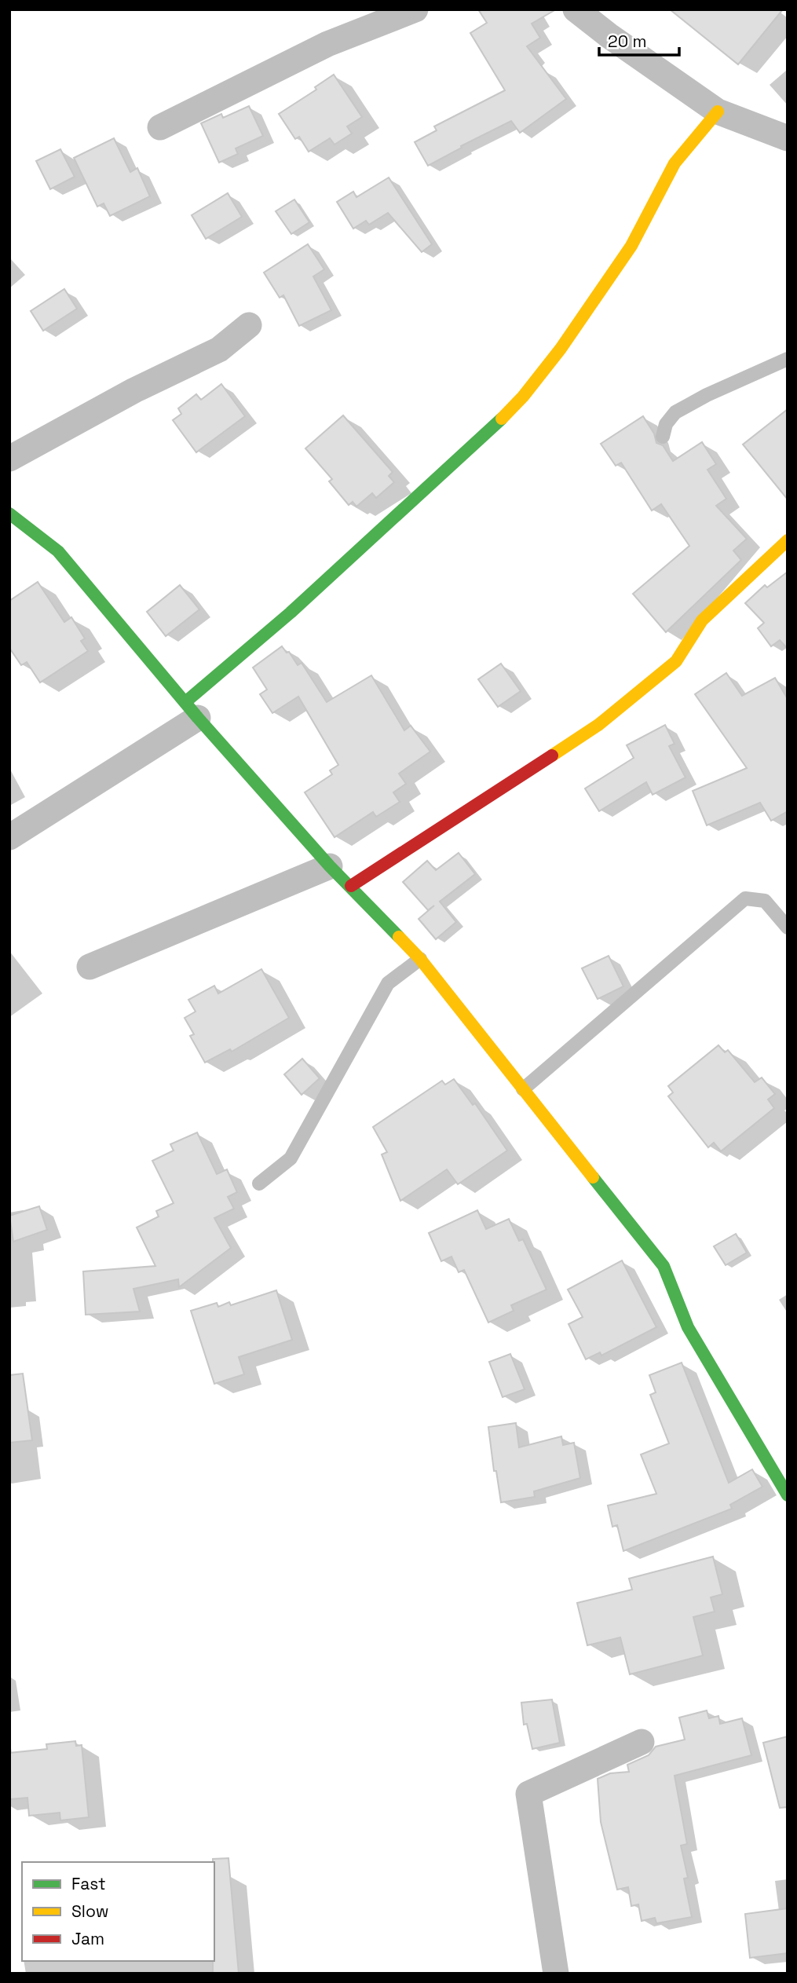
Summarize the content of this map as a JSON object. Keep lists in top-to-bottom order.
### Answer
{
  "legend": ["Fast", "Slow", "Jam"],
  "scale_bar": "20 m"
}
